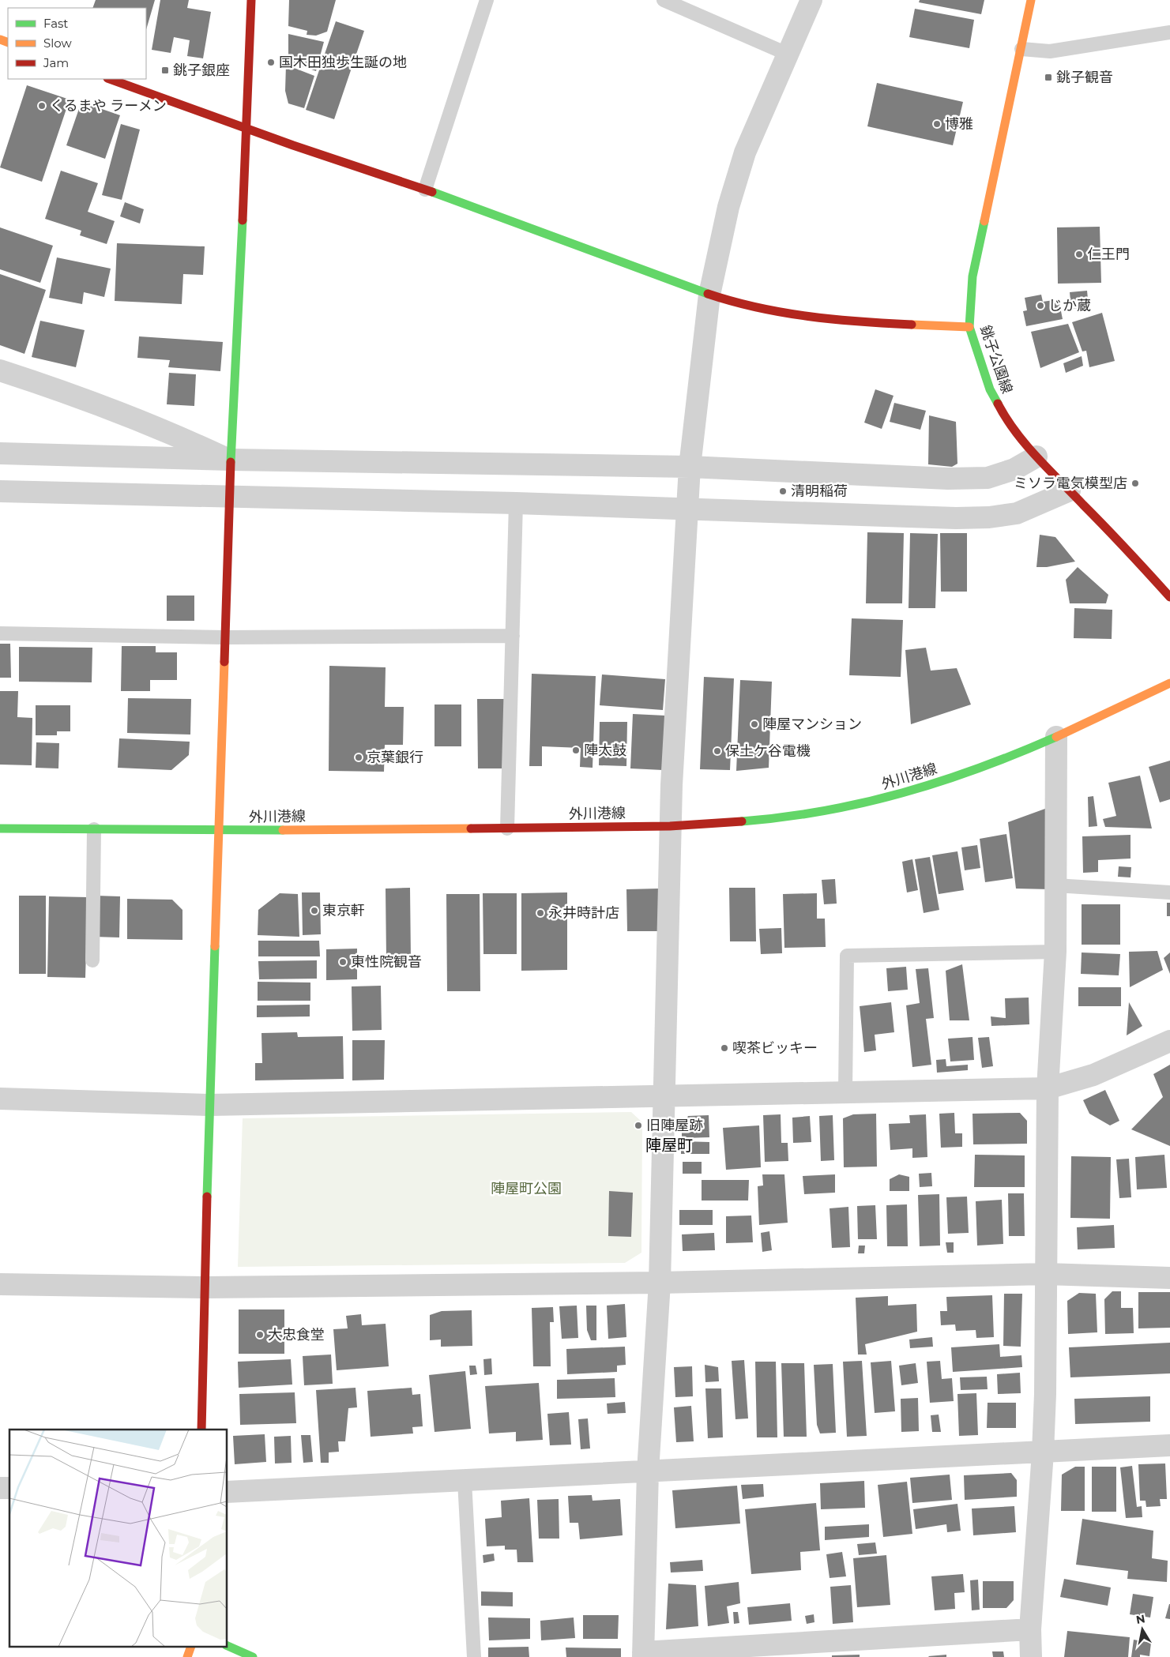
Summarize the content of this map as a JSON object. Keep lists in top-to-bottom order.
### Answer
{
  "streets": {
    "street": ["銚子公園線", "外川港線"]
  },
  "districts": ["陣屋町"],
  "parks": ["陣屋町公園"],
  "places": {
    "other": [
      "国木田独歩生誕の地",
      "くるまや ラーメン",
      "博雅",
      "仁王門",
      "じか蔵",
      "ミソラ電気模型店",
      "清明稲荷",
      "陣屋マンション",
      "陣太鼓",
      "保土ケ谷電機",
      "京葉銀行",
      "東京軒",
      "永井時計店",
      "東性院観音",
      "喫茶ビッキー",
      "旧陣屋跡",
      "大忠食堂"
    ],
    "transit": ["銚子銀座", "銚子観音"]
  },
  "legend": ["Fast", "Slow", "Jam"],
  "north": "top"
}
